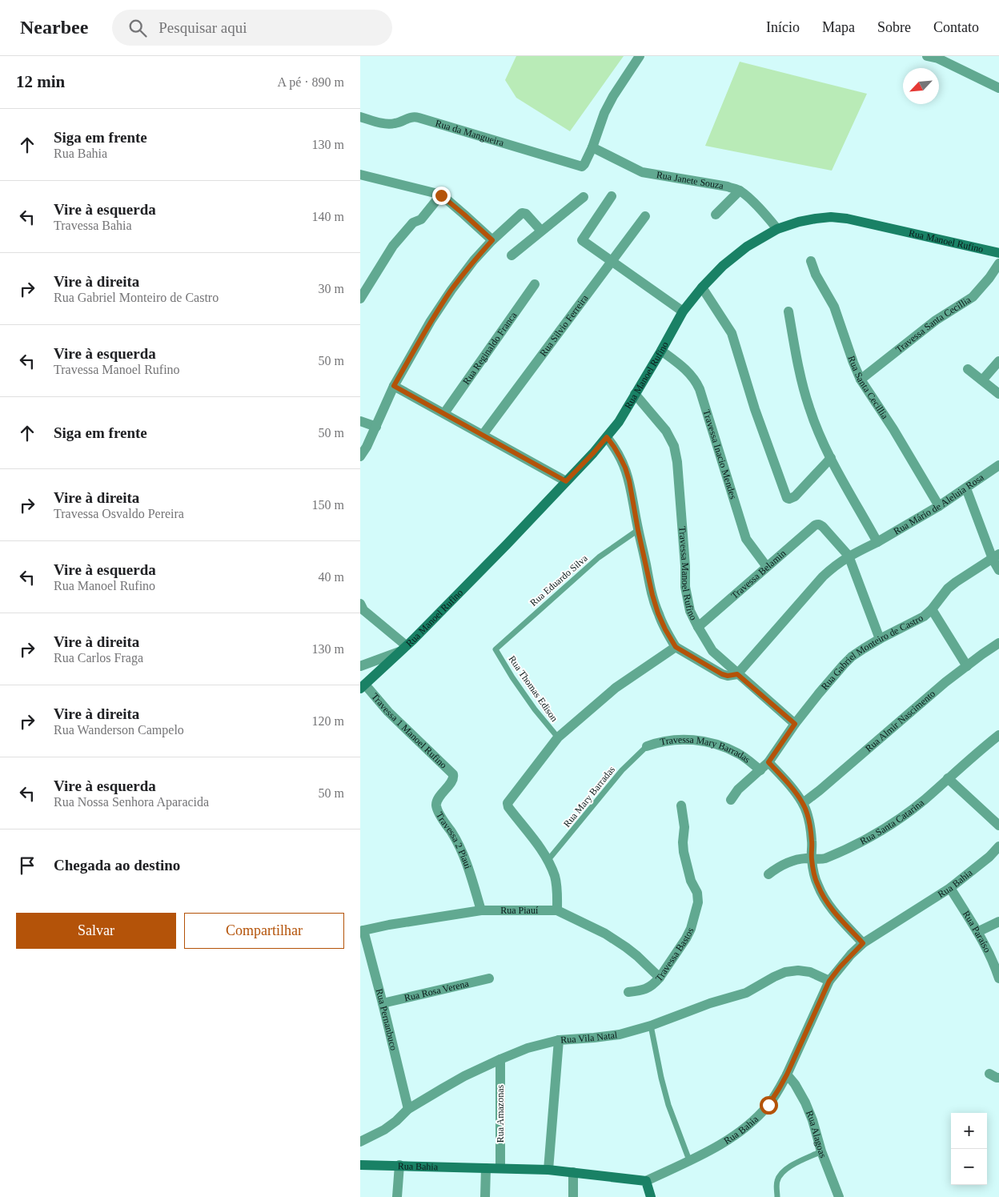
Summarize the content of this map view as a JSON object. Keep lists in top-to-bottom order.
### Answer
{
  "streets": {
    "main road": ["Rua Manoel Rufino", "Rua Bahia"],
    "street": [
      "Rua da Mangueira",
      "Rua Janete Souza",
      "Rua Silvio Ferreira",
      "Travessa Santa Cecillia",
      "Rua Reginaldo Franca",
      "Rua Santa Cecillia",
      "Travessa Inacio Mendes",
      "Rua Mário de Aleluia Rosa",
      "Travessa Manoel Rufino",
      "Travessa Belamin",
      "Rua Gabriel Monteiro de Castro",
      "Rua Almir Nascimento",
      "Travessa 1 Manoel Rufino",
      "Travessa Mary Barradas",
      "Rua Santa Catarina",
      "Travessa 2 Piaui",
      "Rua Piauí",
      "Rua Paraíso",
      "Travessa Bastos",
      "Rua Rosa Verena",
      "Rua Pernanbuco",
      "Rua Vila Natal",
      "Rua Amazonas",
      "Rua Alagoas"
    ],
    "lane": ["Rua Eduardo Silva", "Rua Thomas Edison", "Rua Mary Barradas"]
  },
  "crossings": [
    ["Rua da Mangueira", "Rua Janete Souza"],
    ["Rua Janete Souza", "Rua Manoel Rufino"],
    ["Rua Manoel Rufino", "Travessa Inacio Mendes"],
    ["Rua Manoel Rufino", "Travessa Manoel Rufino"],
    ["Rua Manoel Rufino", "Travessa 1 Manoel Rufino"],
    ["Travessa Santa Cecillia", "Rua Santa Cecillia"],
    ["Rua Santa Cecillia", "Rua Mário de Aleluia Rosa"],
    ["Travessa Inacio Mendes", "Travessa Belamin"],
    ["Rua Mário de Aleluia Rosa", "Travessa Manoel Rufino"],
    ["Rua Mário de Aleluia Rosa", "Travessa Belamin"],
    ["Travessa Manoel Rufino", "Travessa Belamin"],
    ["Travessa Manoel Rufino", "Rua Gabriel Monteiro de Castro"],
    ["Rua Eduardo Silva", "Rua Thomas Edison"],
    ["Travessa 1 Manoel Rufino", "Travessa 2 Piaui"],
    ["Travessa Mary Barradas", "Rua Mary Barradas"],
    ["Travessa 2 Piaui", "Rua Piauí"],
    ["Rua Bahia", "Rua Paraíso"],
    ["Rua Bahia", "Rua Vila Natal"],
    ["Rua Bahia", "Rua Amazonas"],
    ["Rua Bahia", "Rua Alagoas"],
    ["Rua Piauí", "Travessa Bastos"],
    ["Rua Piauí", "Rua Pernanbuco"],
    ["Rua Rosa Verena", "Rua Pernanbuco"],
    ["Rua Pernanbuco", "Rua Vila Natal"],
    ["Rua Vila Natal", "Rua Amazonas"]
  ],
  "north": "bottom left",
  "page": {
    "header": "Nearbee",
    "search": "Pesquisar aqui",
    "nav": [
      "Início",
      "Mapa",
      "Sobre",
      "Contato"
    ],
    "heading": ["12 min", "A pé · 890 m"],
    "list": [
      ["Siga em frente", "Rua Bahia", "130 m"],
      ["Vire à esquerda", "Travessa Bahia", "140 m"],
      ["Vire à direita", "Rua Gabriel Monteiro de Castro", "30 m"],
      ["Vire à esquerda", "Travessa Manoel Rufino", "50 m"],
      ["Siga em frente", "50 m"],
      ["Vire à direita", "Travessa Osvaldo Pereira", "150 m"],
      ["Vire à esquerda", "Rua Manoel Rufino", "40 m"],
      ["Vire à direita", "Rua Carlos Fraga", "130 m"],
      ["Vire à direita", "Rua Wanderson Campelo", "120 m"],
      ["Vire à esquerda", "Rua Nossa Senhora Aparacida", "50 m"],
      "Chegada ao destino"
    ],
    "buttons": ["Salvar", "Compartilhar"],
    "map_buttons": ["+", "−"]
  }
}
